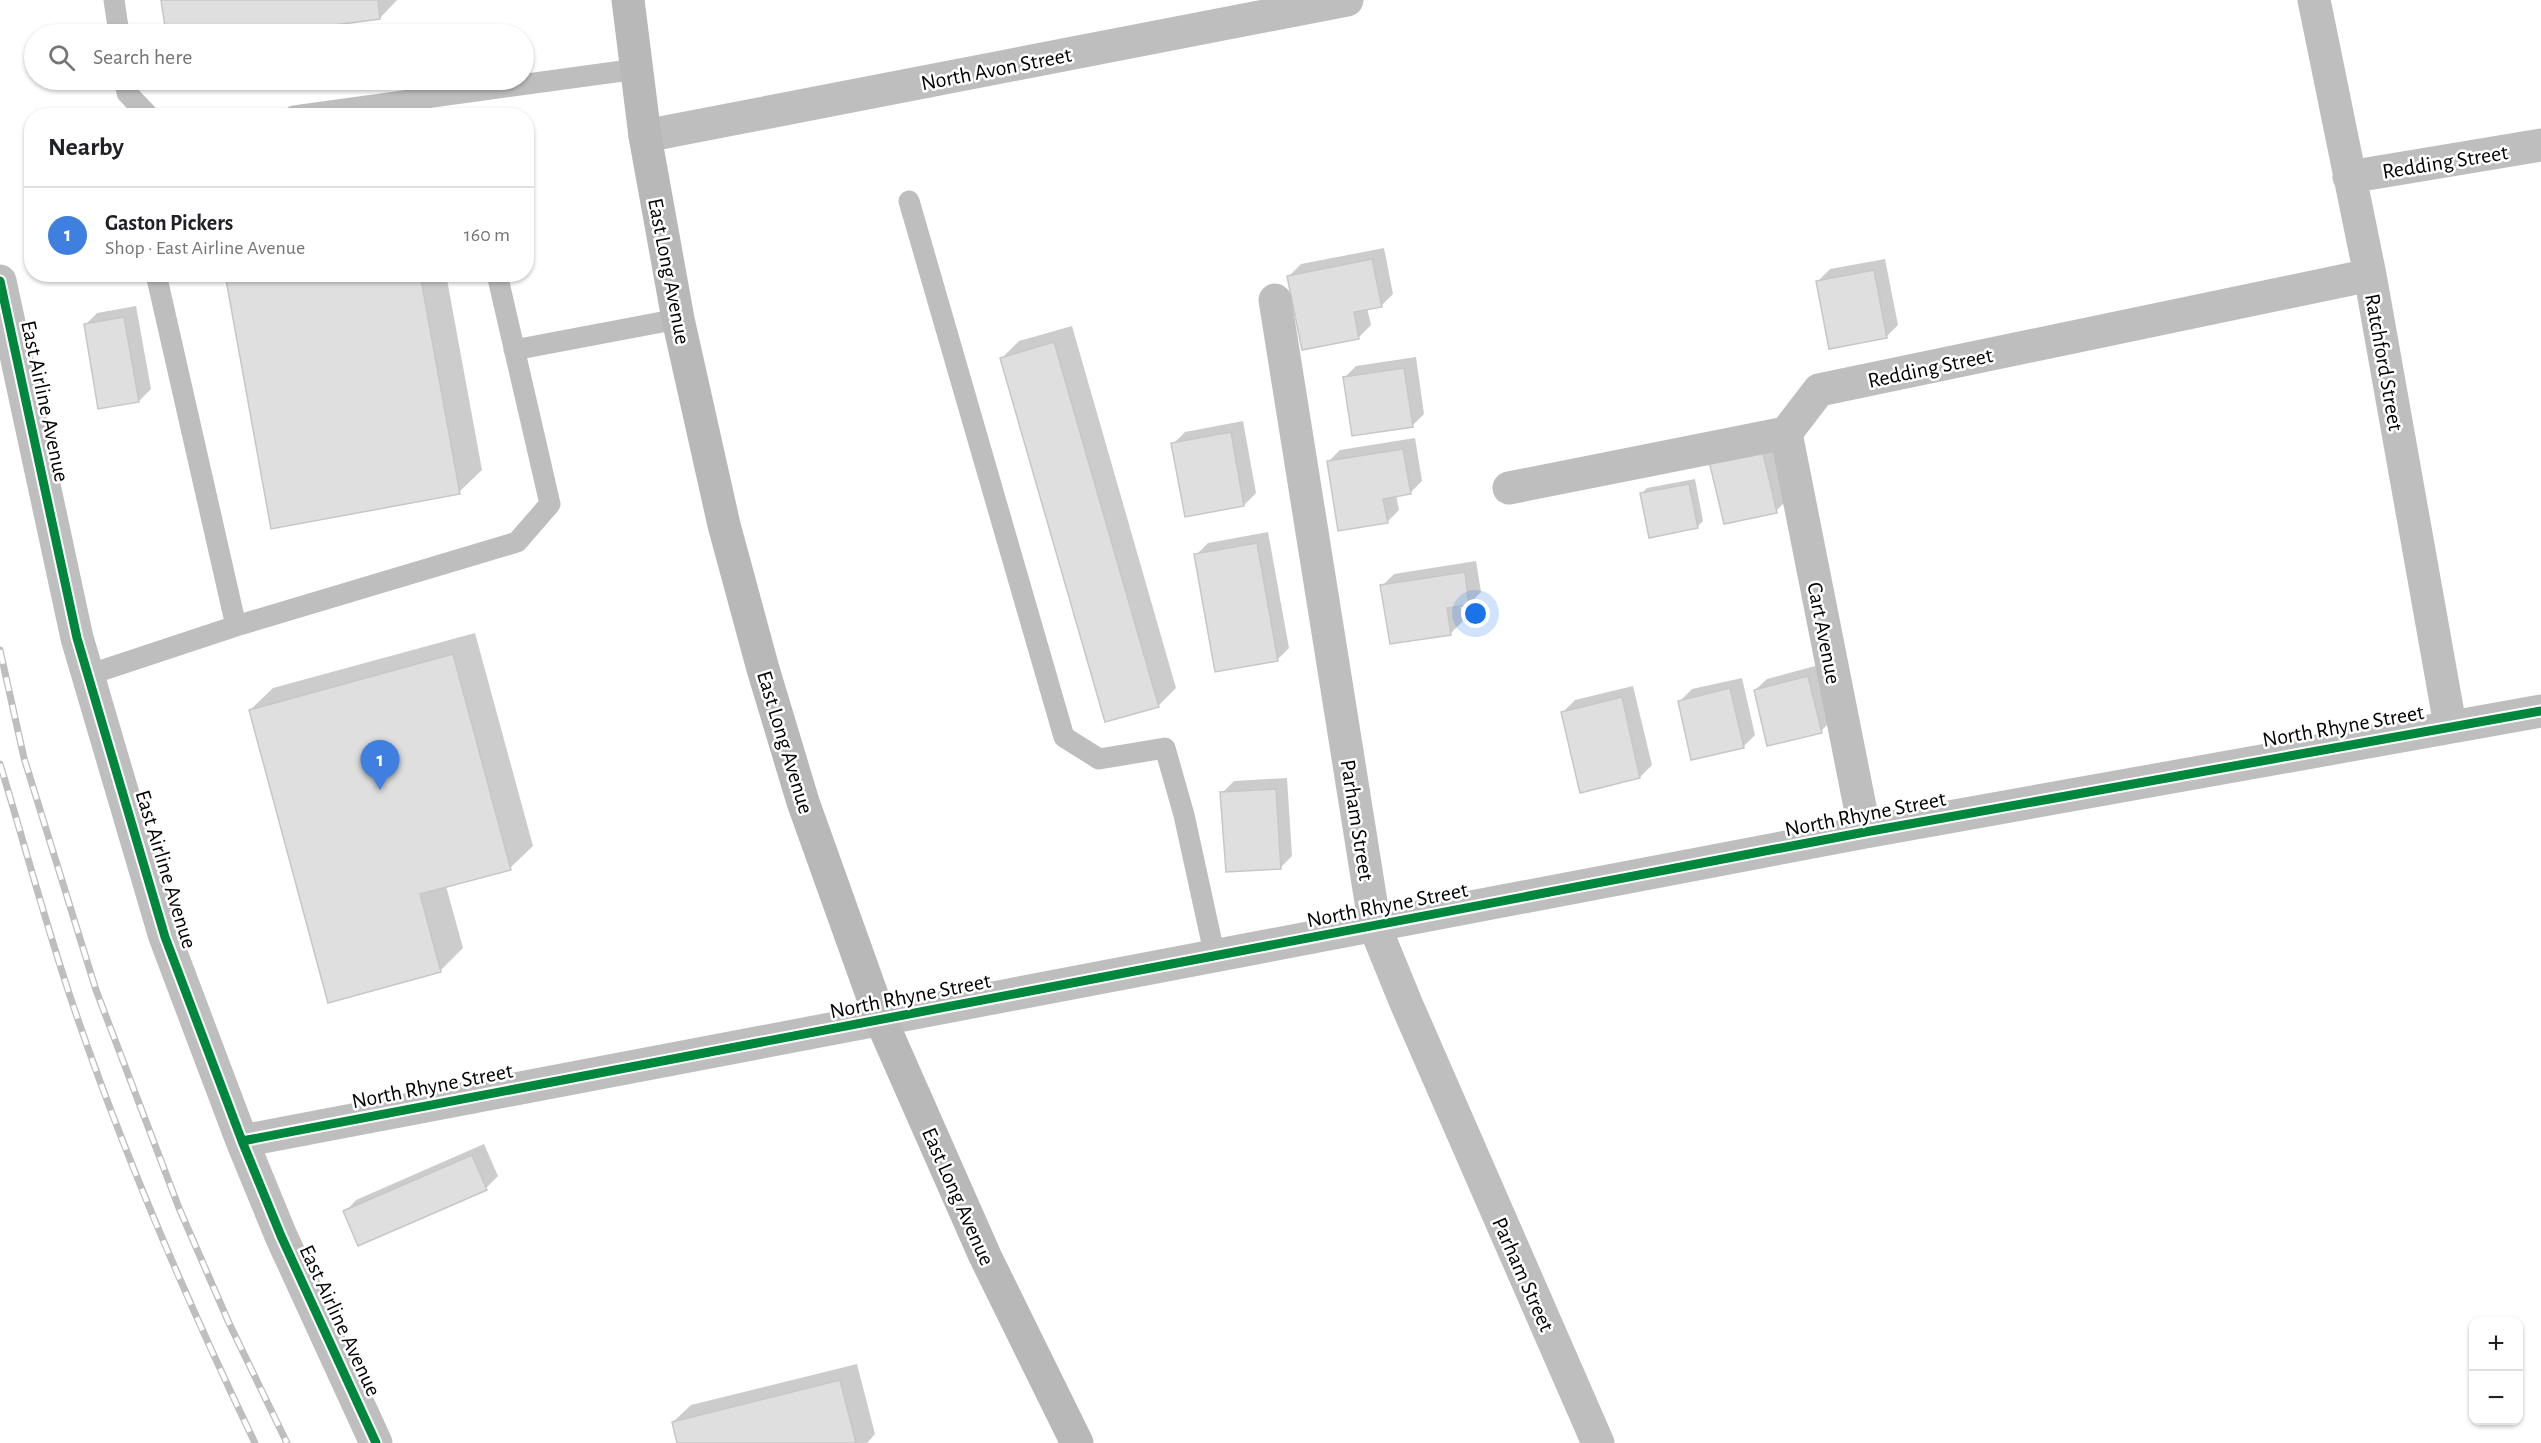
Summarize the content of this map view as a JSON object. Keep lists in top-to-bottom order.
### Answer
{
  "streets": {
    "main road": ["East Long Avenue"],
    "street": [
      "North Avon Street",
      "Redding Street",
      "Ratchford Street",
      "East Airline Avenue",
      "Cart Avenue",
      "North Rhyne Street",
      "Parham Street"
    ]
  },
  "crossings": [
    ["North Avon Street", "East Long Avenue"],
    ["Redding Street", "Ratchford Street"],
    ["Redding Street", "Cart Avenue"],
    ["East Long Avenue", "North Rhyne Street"],
    ["Ratchford Street", "North Rhyne Street"],
    ["East Airline Avenue", "North Rhyne Street"],
    ["Cart Avenue", "North Rhyne Street"],
    ["North Rhyne Street", "Parham Street"]
  ],
  "page": {
    "search": "Search here",
    "heading": "Nearby",
    "list": [
      {
        "mark": "1",
        "name": "Gaston Pickers",
        "note": "Shop · East Airline Avenue",
        "value": "160 m"
      }
    ],
    "pins": "1",
    "map_buttons": ["+", "−"]
  }
}
